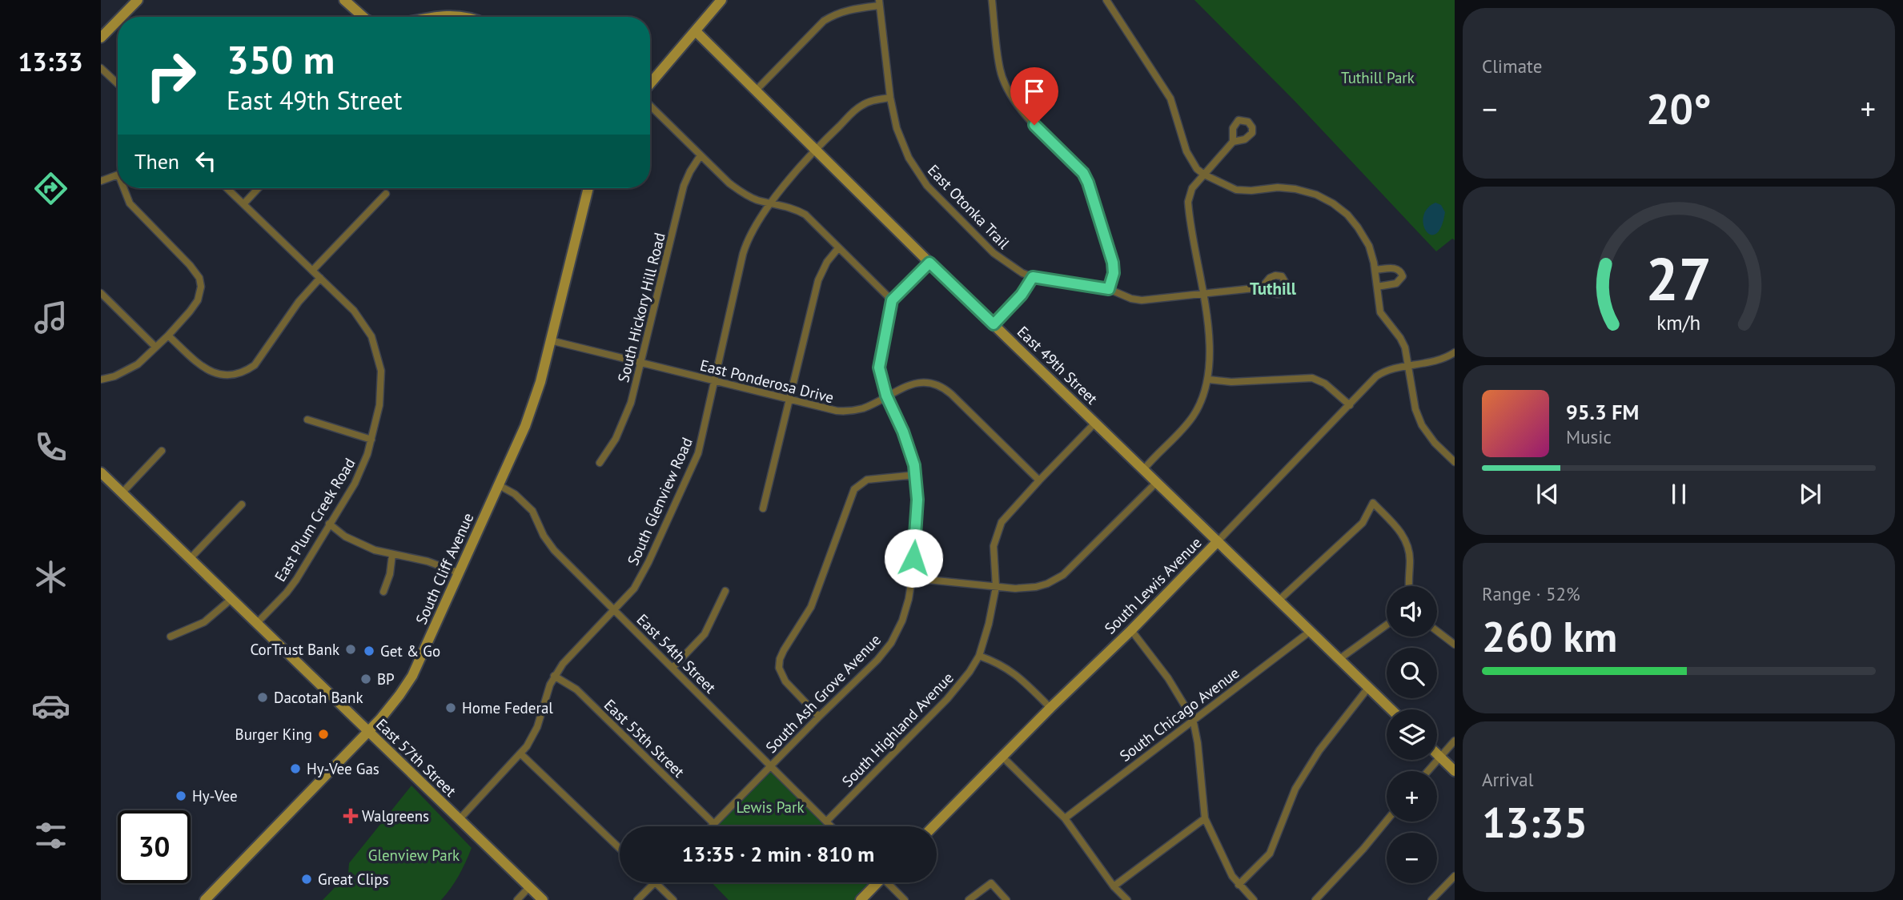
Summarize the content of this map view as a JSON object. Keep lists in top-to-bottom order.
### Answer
{
  "streets": {
    "street": [
      "East Otonka Trail",
      "South Hickory Hill Road",
      "East 49th Street",
      "East Ponderosa Drive",
      "South Glenview Road",
      "East Plum Creek Road",
      "South Cliff Avenue",
      "South Lewis Avenue",
      "East 54th Street",
      "South Ash Grove Avenue",
      "South Chicago Avenue",
      "South Highland Avenue",
      "East 55th Street",
      "East 57th Street"
    ]
  },
  "crossings": [
    ["East Otonka Trail", "South Glenview Road"],
    ["South Hickory Hill Road", "East Ponderosa Drive"],
    ["East 49th Street", "South Glenview Road"],
    ["East 49th Street", "South Lewis Avenue"],
    ["East 49th Street", "South Chicago Avenue"],
    ["East 49th Street", "South Highland Avenue"],
    ["East Ponderosa Drive", "South Glenview Road"],
    ["East Ponderosa Drive", "South Cliff Avenue"],
    ["East Ponderosa Drive", "South Ash Grove Avenue"],
    ["East Ponderosa Drive", "South Highland Avenue"],
    ["South Glenview Road", "East 54th Street"],
    ["South Glenview Road", "East 55th Street"],
    ["South Glenview Road", "East 57th Street"],
    ["East Plum Creek Road", "East 57th Street"],
    ["South Cliff Avenue", "East 54th Street"],
    ["South Cliff Avenue", "East 57th Street"],
    ["East 54th Street", "South Ash Grove Avenue"],
    ["East 54th Street", "South Highland Avenue"],
    ["South Ash Grove Avenue", "East 55th Street"]
  ],
  "districts": ["Tuthill"],
  "parks": ["Tuthill Park", "Lewis Park", "Glenview Park"],
  "places": {
    "other": [
      "CorTrust Bank",
      "Get & Go",
      "BP",
      "Dacotah Bank",
      "Home Federal",
      "Burger King",
      "Hy-Vee Gas",
      "Hy-Vee",
      "Great Clips"
    ],
    "health": ["Walgreens"]
  },
  "page": {
    "tabs": "13:33",
    "tile": [
      "Climate",
      ["Range · 52%", "260 km"],
      ["Arrival", "13:35"]
    ],
    "turn": ["350 m", "East 49th Street"],
    "heat": ["−", "20°", "+"],
    "then": "Then",
    "song": ["95.3 FM", "Music"],
    "map_buttons": ["+", "−"],
    "limit": "30",
    "trip": "13:35 · 2 min · 810 m",
    "gauge": ["27", "km/h"]
  }
}
